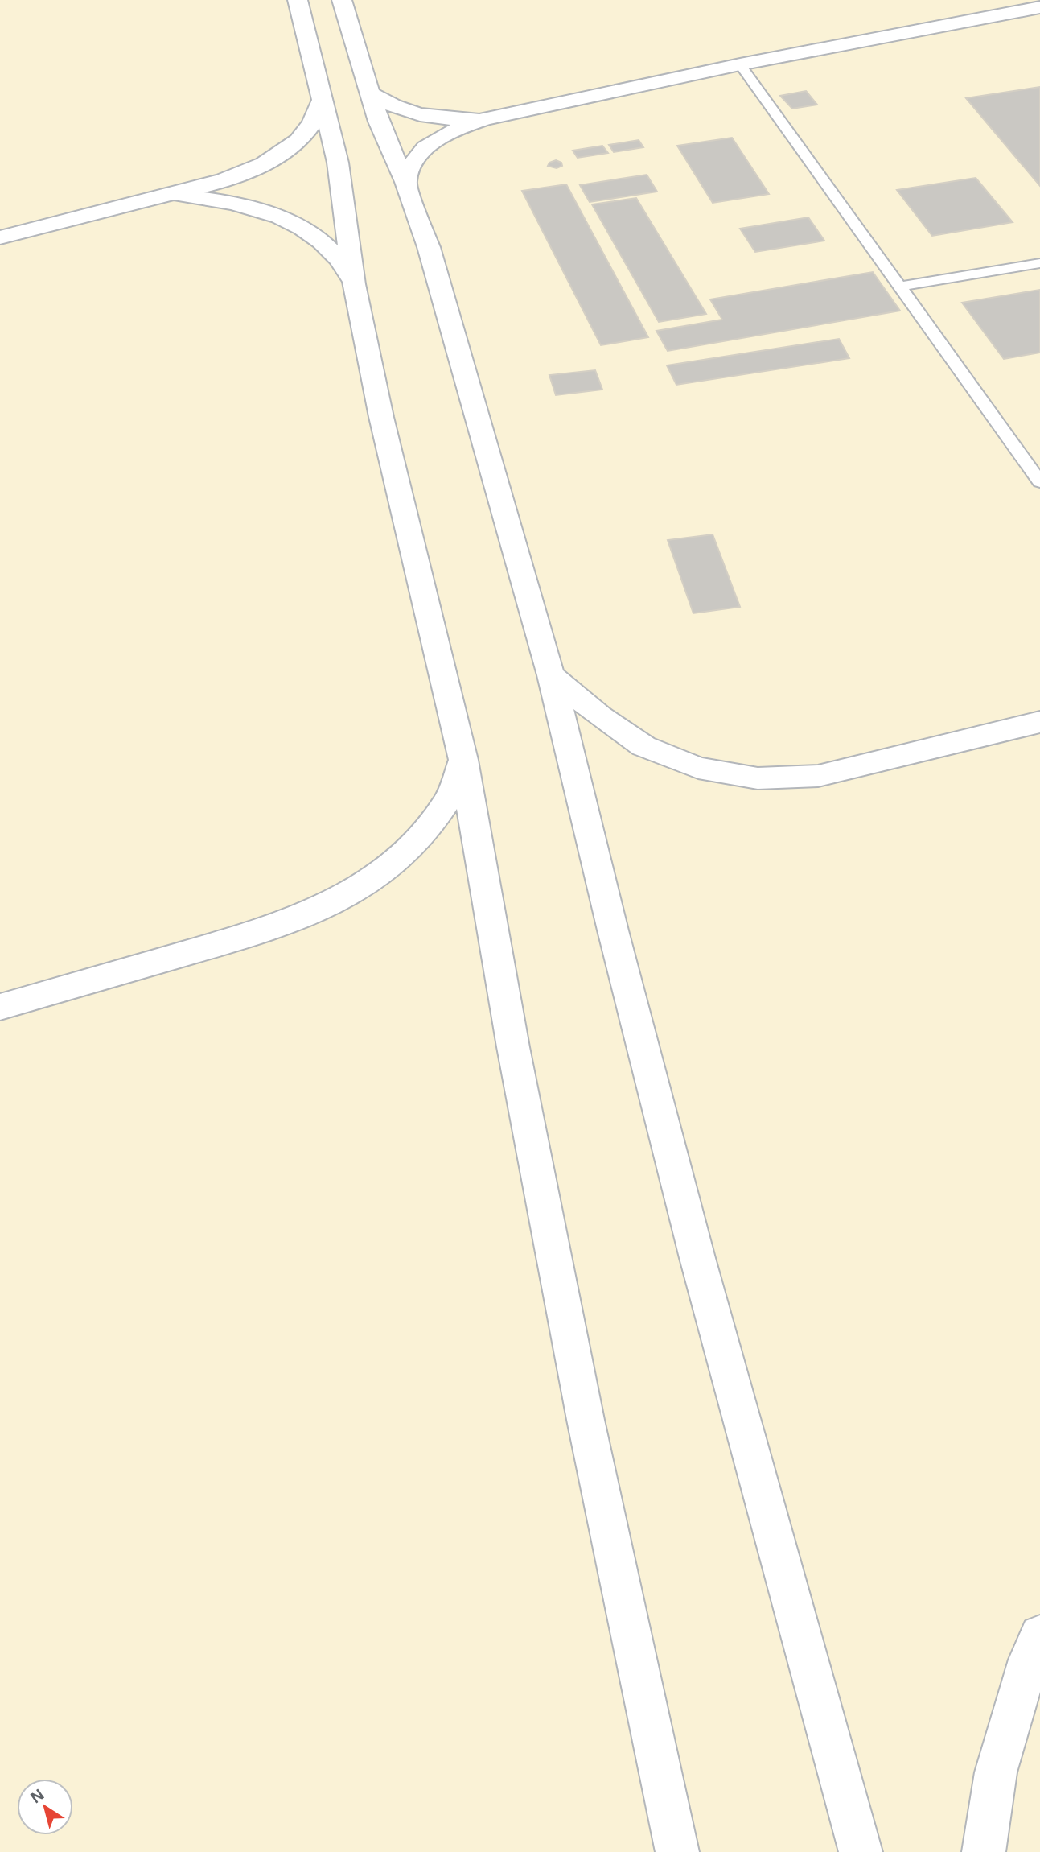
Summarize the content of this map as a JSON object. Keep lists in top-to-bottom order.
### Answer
{
  "north": "top left"
}
